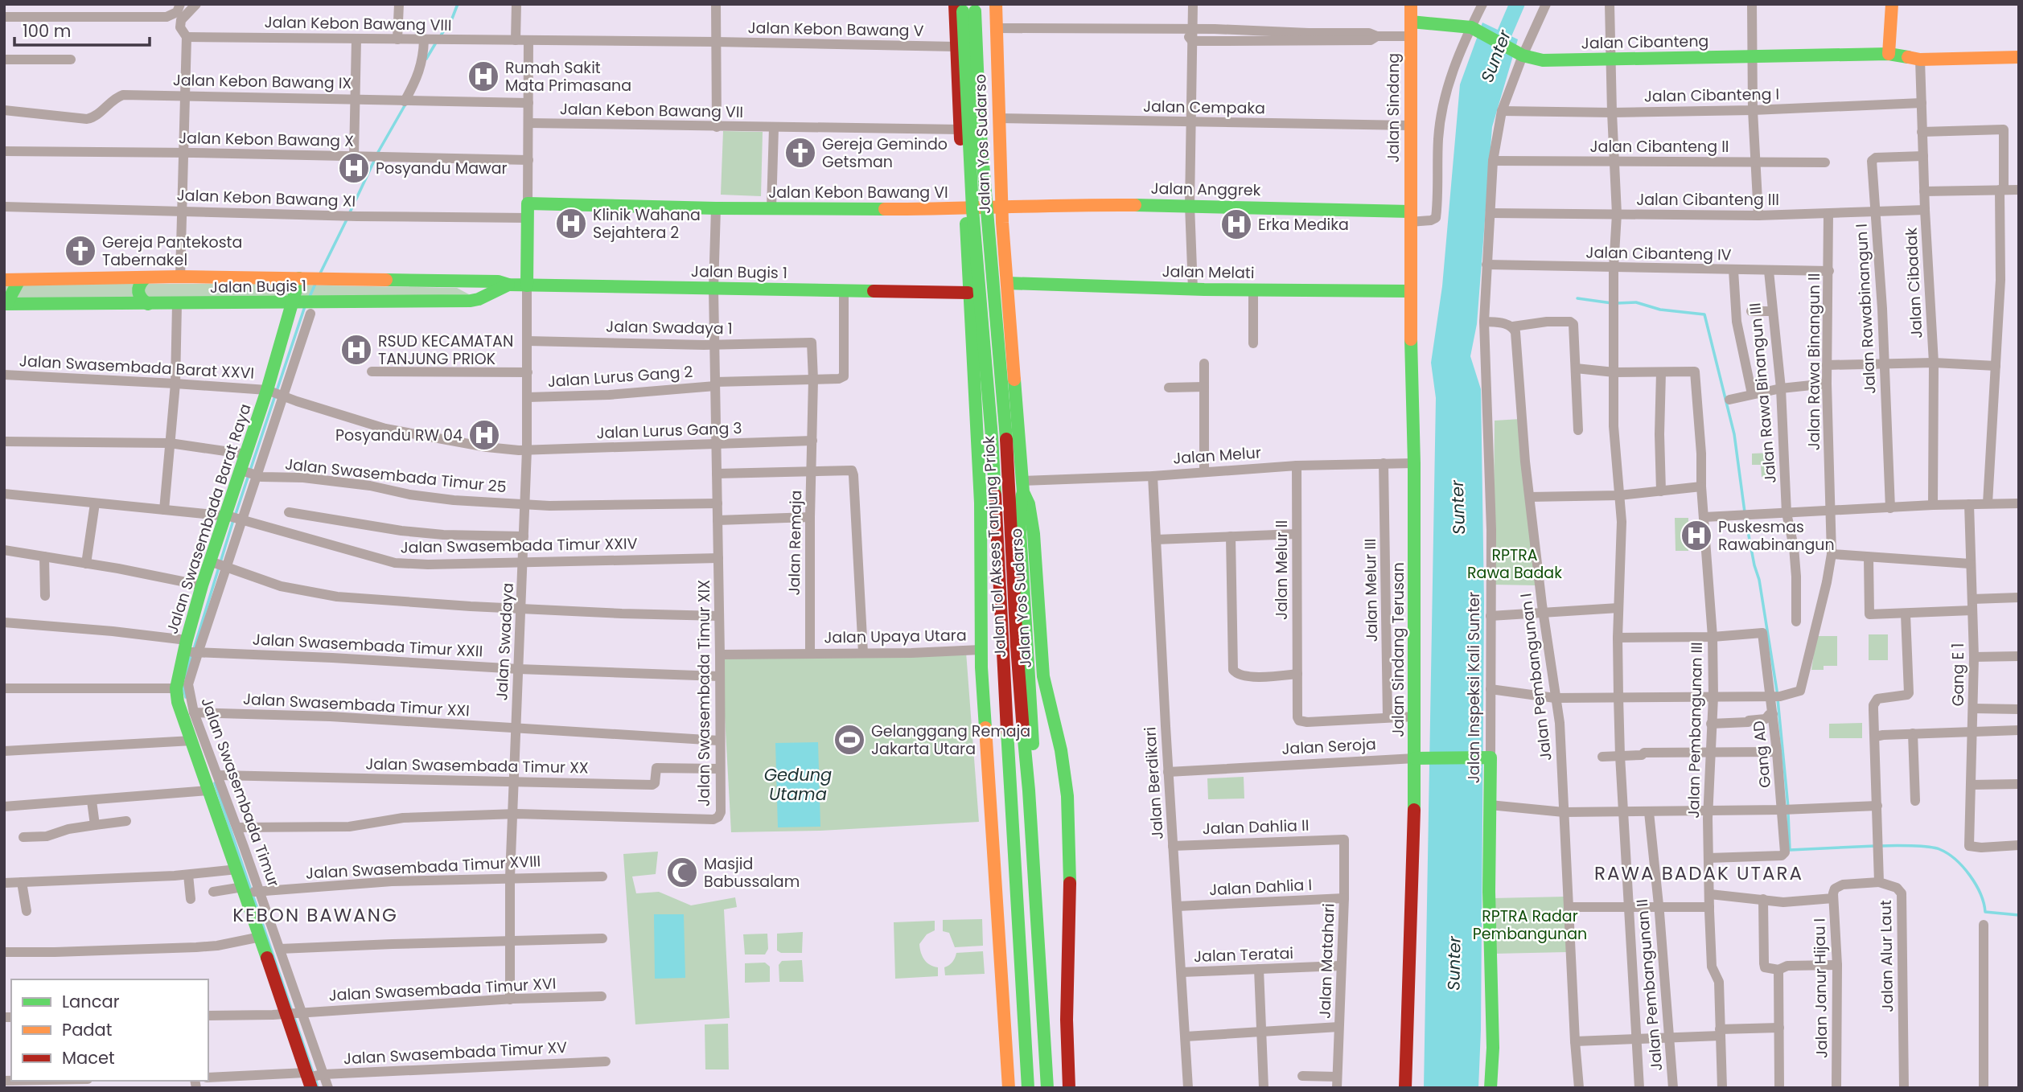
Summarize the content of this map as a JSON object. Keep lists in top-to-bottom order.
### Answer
{
  "streets": {
    "main road": [
      "Jalan Cibanteng",
      "Jalan Sindang",
      "Jalan Yos Sudarso",
      "Jalan Anggrek",
      "Jalan Kebon Bawang VI",
      "Jalan Bugis 1",
      "Jalan Melati",
      "Jalan Swasembada Barat Raya",
      "Jalan Tol Akses Tanjung Priok",
      "Jalan Sindang Terusan",
      "Jalan Inspeksi Kali Sunter",
      "Jalan Seroja"
    ],
    "street": [
      "Jalan Kebon Bawang VIII",
      "Jalan Kebon Bawang V",
      "Jalan Kebon Bawang IX",
      "Jalan Cibanteng I",
      "Jalan Cempaka",
      "Jalan Kebon Bawang VII",
      "Jalan Kebon Bawang X",
      "Jalan Cibanteng II",
      "Jalan Kebon Bawang XI",
      "Jalan Cibanteng III",
      "Jalan Cibanteng IV",
      "Jalan Cibadak",
      "Jalan Rawabinangun I",
      "Jalan Swadaya 1",
      "Jalan Rawa Binangun II",
      "Jalan Swasembada Barat XXVI",
      "Jalan Lurus Gang 2",
      "Jalan Rawa Binangun III",
      "Jalan Lurus Gang 3",
      "Jalan Melur",
      "Jalan Swasembada Timur 25",
      "Jalan Remaja",
      "Jalan Swasembada Timur XXIV",
      "Jalan Melur II",
      "Jalan Melur III",
      "Jalan Upaya Utara",
      "Jalan Swadaya",
      "Jalan Swasembada Timur XXII",
      "Gang E 1",
      "Jalan Pembangunan I",
      "Jalan Swasembada Timur XIX",
      "Jalan Swasembada Timur XXI",
      "Jalan Pembangunan III",
      "Gang AD",
      "Jalan Swasembada Timur XX",
      "Jalan Berdikari",
      "Jalan Swasembada Timur",
      "Jalan Dahlia II",
      "Jalan Swasembada Timur XVIII",
      "Jalan Dahlia I",
      "Jalan Teratai",
      "Jalan Alur Laut",
      "Jalan Matahari",
      "Jalan Pembangunan II",
      "Jalan Janur Hijau I",
      "Jalan Swasembada Timur XVI",
      "Jalan Swasembada Timur XV"
    ]
  },
  "crossings": [
    ["Jalan Kebon Bawang VIII", "Jalan Kebon Bawang V"],
    ["Jalan Kebon Bawang V", "Jalan Yos Sudarso"],
    ["Jalan Cibanteng", "Jalan Sindang"],
    ["Jalan Cibanteng", "Jalan Cibadak"],
    ["Jalan Cibanteng", "Jalan Inspeksi Kali Sunter"],
    ["Jalan Cibanteng", "Jalan Pembangunan II"],
    ["Jalan Cibanteng I", "Jalan Cibadak"],
    ["Jalan Cibanteng I", "Jalan Inspeksi Kali Sunter"],
    ["Jalan Cibanteng I", "Jalan Pembangunan II"],
    ["Jalan Cempaka", "Jalan Sindang"],
    ["Jalan Cempaka", "Jalan Yos Sudarso"],
    ["Jalan Sindang", "Jalan Anggrek"],
    ["Jalan Sindang", "Jalan Sindang Terusan"],
    ["Jalan Kebon Bawang VII", "Jalan Yos Sudarso"],
    ["Jalan Yos Sudarso", "Jalan Anggrek"],
    ["Jalan Yos Sudarso", "Jalan Kebon Bawang VI"],
    ["Jalan Yos Sudarso", "Jalan Bugis 1"],
    ["Jalan Yos Sudarso", "Jalan Melati"],
    ["Jalan Yos Sudarso", "Jalan Melur"],
    ["Jalan Yos Sudarso", "Jalan Upaya Utara"],
    ["Jalan Cibanteng II", "Jalan Inspeksi Kali Sunter"],
    ["Jalan Cibanteng II", "Jalan Pembangunan II"],
    ["Jalan Anggrek", "Jalan Kebon Bawang VI"],
    ["Jalan Anggrek", "Jalan Sindang Terusan"],
    ["Jalan Cibanteng III", "Jalan Cibadak"],
    ["Jalan Cibanteng III", "Jalan Rawabinangun I"],
    ["Jalan Cibanteng III", "Jalan Rawa Binangun II"],
    ["Jalan Cibanteng III", "Jalan Inspeksi Kali Sunter"],
    ["Jalan Cibanteng III", "Jalan Pembangunan II"],
    ["Jalan Cibanteng IV", "Jalan Rawa Binangun II"],
    ["Jalan Cibanteng IV", "Jalan Rawa Binangun III"],
    ["Jalan Cibanteng IV", "Jalan Inspeksi Kali Sunter"],
    ["Jalan Cibanteng IV", "Jalan Pembangunan II"],
    ["Jalan Bugis 1", "Jalan Lurus Gang 2"],
    ["Jalan Bugis 1", "Jalan Swasembada Barat Raya"],
    ["Jalan Bugis 1", "Jalan Swadaya"],
    ["Jalan Bugis 1", "Jalan Swasembada Timur XIX"],
    ["Jalan Melati", "Jalan Sindang Terusan"],
    ["Jalan Cibadak", "Jalan Rawabinangun I"],
    ["Jalan Swadaya 1", "Jalan Remaja"],
    ["Jalan Swadaya 1", "Jalan Swadaya"],
    ["Jalan Swadaya 1", "Jalan Swasembada Timur XIX"],
    ["Jalan Rawa Binangun II", "Gang AD"],
    ["Jalan Swasembada Barat XXVI", "Jalan Lurus Gang 3"],
    ["Jalan Swasembada Barat XXVI", "Jalan Swasembada Barat Raya"],
    ["Jalan Swasembada Barat XXVI", "Jalan Swasembada Timur"],
    ["Jalan Lurus Gang 2", "Jalan Remaja"],
    ["Jalan Lurus Gang 2", "Jalan Swadaya"],
    ["Jalan Lurus Gang 2", "Jalan Swasembada Timur XIX"],
    ["Jalan Lurus Gang 3", "Jalan Remaja"],
    ["Jalan Lurus Gang 3", "Jalan Swadaya"],
    ["Jalan Lurus Gang 3", "Jalan Swasembada Timur XIX"],
    ["Jalan Lurus Gang 3", "Jalan Swasembada Timur"],
    ["Jalan Melur", "Jalan Melur II"],
    ["Jalan Melur", "Jalan Melur III"],
    ["Jalan Melur", "Jalan Sindang Terusan"],
    ["Jalan Melur", "Jalan Berdikari"],
    ["Jalan Swasembada Timur 25", "Jalan Swasembada Barat Raya"],
    ["Jalan Swasembada Timur 25", "Jalan Swadaya"],
    ["Jalan Swasembada Timur 25", "Jalan Swasembada Timur XIX"],
    ["Jalan Swasembada Timur 25", "Jalan Swasembada Timur"],
    ["Jalan Swasembada Barat Raya", "Jalan Swasembada Timur XXIV"],
    ["Jalan Swasembada Barat Raya", "Jalan Swasembada Timur XXII"],
    ["Jalan Swasembada Barat Raya", "Jalan Swasembada Timur"],
    ["Jalan Swasembada Barat Raya", "Jalan Swasembada Timur XVIII"],
    ["Jalan Swasembada Barat Raya", "Jalan Swasembada Timur XVI"],
    ["Jalan Swasembada Barat Raya", "Jalan Swasembada Timur XV"],
    ["Jalan Remaja", "Jalan Upaya Utara"],
    ["Jalan Swasembada Timur XXIV", "Jalan Swadaya"],
    ["Jalan Swasembada Timur XXIV", "Jalan Swasembada Timur XIX"],
    ["Jalan Swasembada Timur XXIV", "Jalan Swasembada Timur"],
    ["Jalan Melur II", "Jalan Melur III"],
    ["Jalan Melur II", "Jalan Sindang Terusan"],
    ["Jalan Swadaya", "Jalan Swasembada Timur XXII"],
    ["Jalan Swadaya", "Jalan Swasembada Timur XIX"],
    ["Jalan Swadaya", "Jalan Swasembada Timur XXI"],
    ["Jalan Swadaya", "Jalan Swasembada Timur XX"],
    ["Jalan Swadaya", "Jalan Swasembada Timur XVIII"],
    ["Jalan Swadaya", "Jalan Swasembada Timur XVI"],
    ["Jalan Swasembada Timur XXII", "Jalan Swasembada Timur XIX"],
    ["Jalan Swasembada Timur XXII", "Jalan Swasembada Timur"],
    ["Jalan Sindang Terusan", "Jalan Seroja"],
    ["Jalan Inspeksi Kali Sunter", "Jalan Seroja"],
    ["Jalan Swasembada Timur XIX", "Jalan Swasembada Timur XXI"],
    ["Jalan Swasembada Timur XIX", "Jalan Swasembada Timur XX"],
    ["Jalan Swasembada Timur XIX", "Jalan Swasembada Timur"],
    ["Jalan Swasembada Timur XXI", "Jalan Swasembada Timur"],
    ["Jalan Pembangunan III", "Gang AD"],
    ["Jalan Seroja", "Jalan Berdikari"],
    ["Jalan Swasembada Timur XX", "Jalan Swasembada Timur"],
    ["Jalan Berdikari", "Jalan Dahlia II"],
    ["Jalan Berdikari", "Jalan Dahlia I"],
    ["Jalan Berdikari", "Jalan Teratai"],
    ["Jalan Swasembada Timur", "Jalan Swasembada Timur XVIII"],
    ["Jalan Swasembada Timur", "Jalan Swasembada Timur XVI"],
    ["Jalan Swasembada Timur", "Jalan Swasembada Timur XV"],
    ["Jalan Dahlia II", "Jalan Matahari"],
    ["Jalan Dahlia I", "Jalan Matahari"],
    ["Jalan Teratai", "Jalan Matahari"]
  ],
  "districts": ["RAWA BADAK UTARA", "KEBON BAWANG"],
  "water": ["Sunter", "Gedung Utama"],
  "parks": ["RPTRA Rawa Badak", "RPTRA Radar Pembangunan"],
  "places": {
    "hospital": [
      "Rumah Sakit Mata Primasana",
      "Posyandu Mawar",
      "Klinik Wahana Sejahtera 2",
      "Erka Medika",
      "RSUD KECAMATAN TANJUNG PRIOK",
      "Posyandu RW 04",
      "Puskesmas Rawabinangun"
    ],
    "church": ["Gereja Gemindo Getsman", "Gereja Pantekosta Tabernakel"],
    "sports": ["Gelanggang Remaja Jakarta Utara"],
    "mosque": ["Masjid Babussalam"]
  },
  "legend": ["Lancar", "Padat", "Macet"],
  "scale_bar": "100 m"
}
